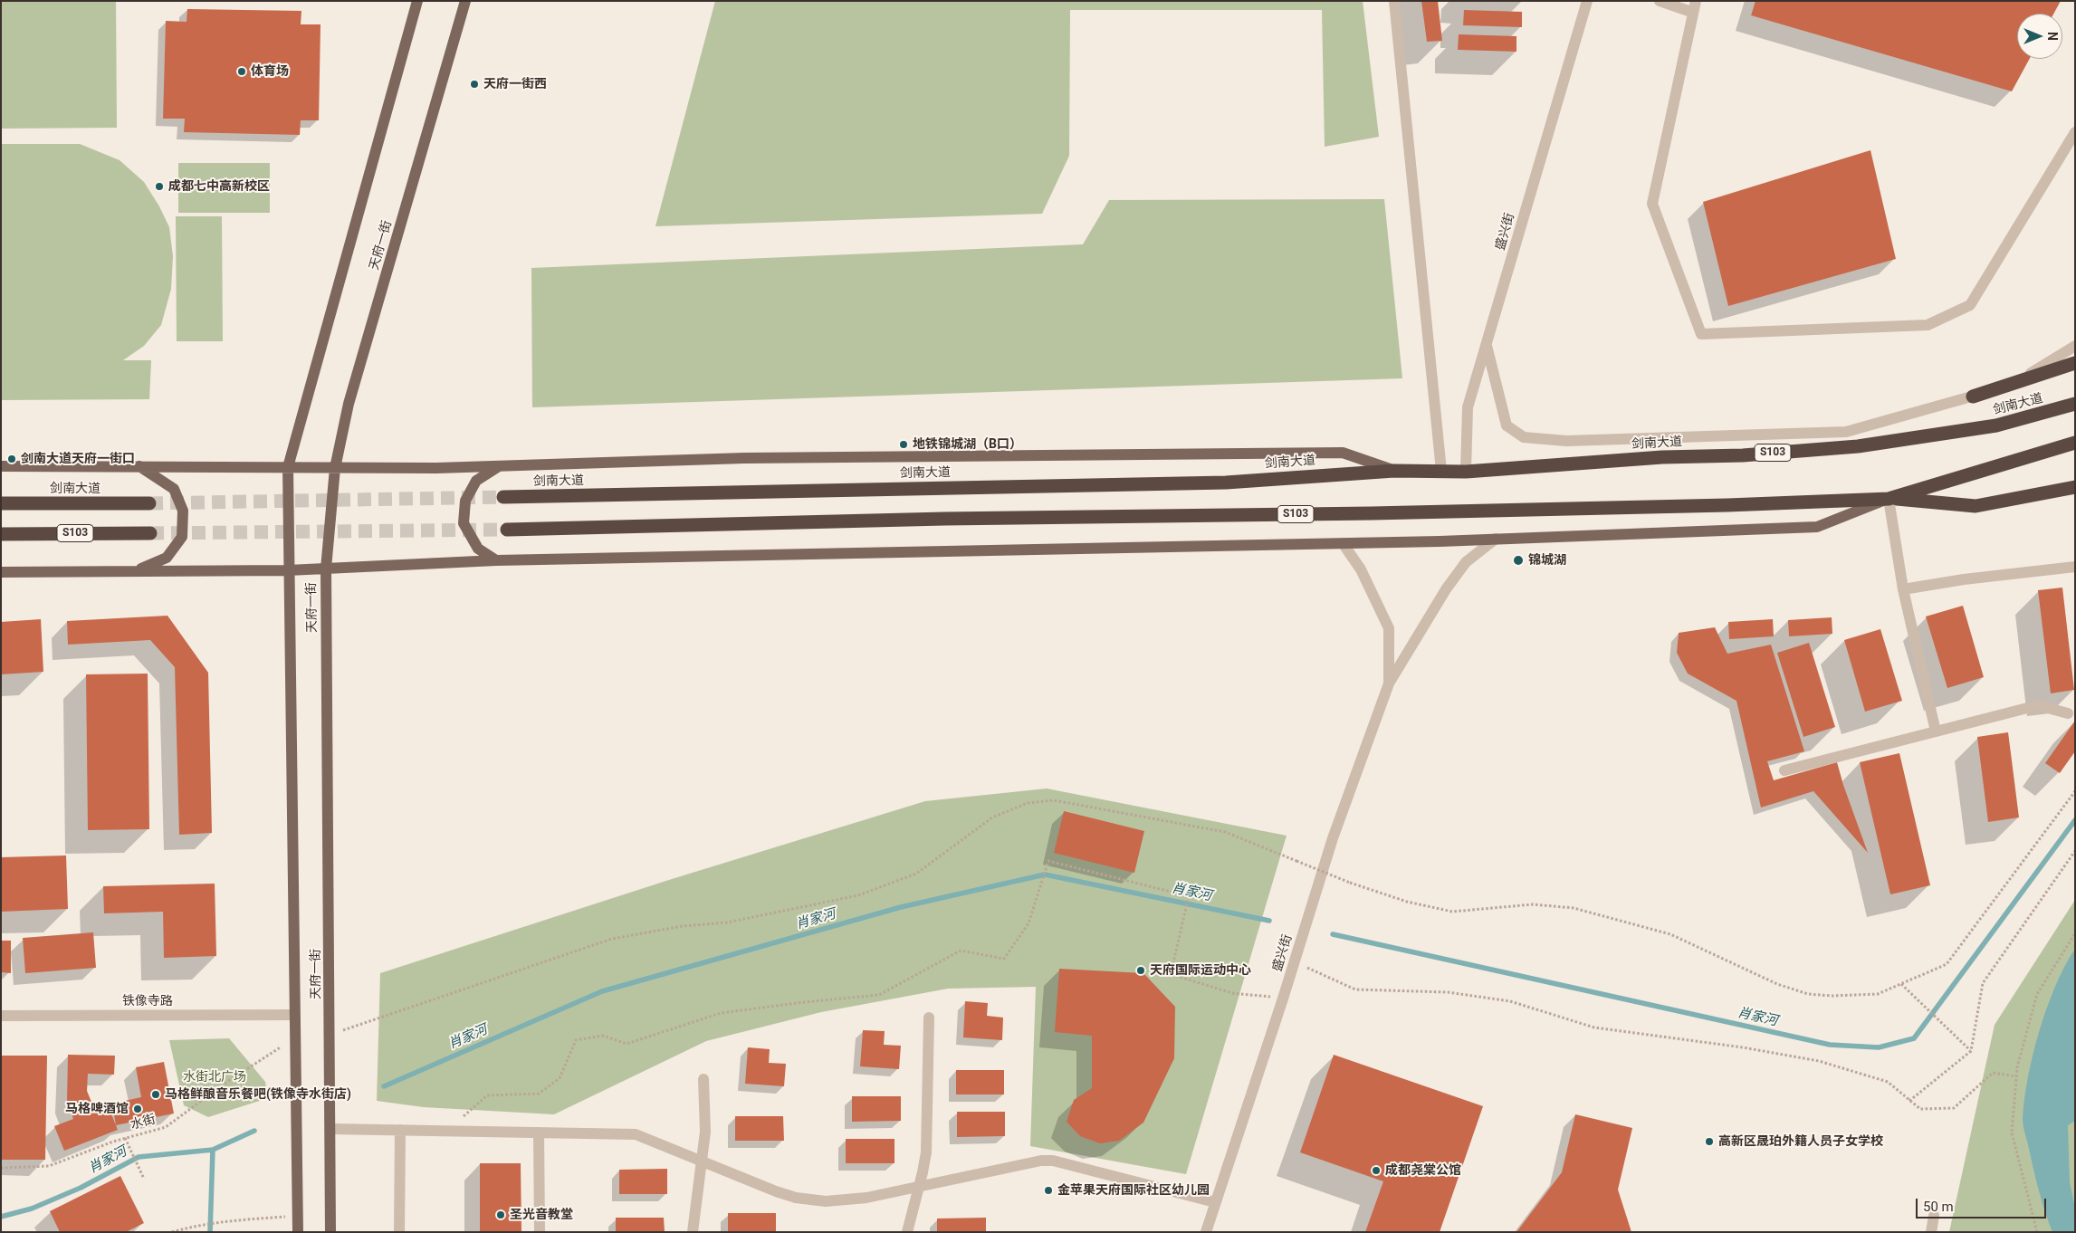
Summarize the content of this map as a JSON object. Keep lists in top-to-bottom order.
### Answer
{
  "streets": {
    "highway": ["剑南大道", "S103"],
    "main road": ["天府一街"],
    "street": ["盛兴街", "铁像寺路"],
    "path": ["水街"]
  },
  "crossings": [
    ["盛兴街", "剑南大道"],
    ["天府一街", "铁像寺路"],
    ["天府一街", "水街"]
  ],
  "water": ["肖家河"],
  "parks": ["水街北广场"],
  "places": [
    "体育场",
    "天府一街西",
    "成都七中高新校区",
    "地铁锦城湖（B口）",
    "剑南大道天府一街口",
    "锦城湖",
    "天府国际运动中心",
    "马格鲜酿音乐餐吧(铁像寺水街店)",
    "马格啤酒馆",
    "高新区晟珀外籍人员子女学校",
    "成都尧棠公馆",
    "金苹果天府国际社区幼儿园",
    "圣光音教堂"
  ],
  "scale_bar": "50 m",
  "north": "right"
}
